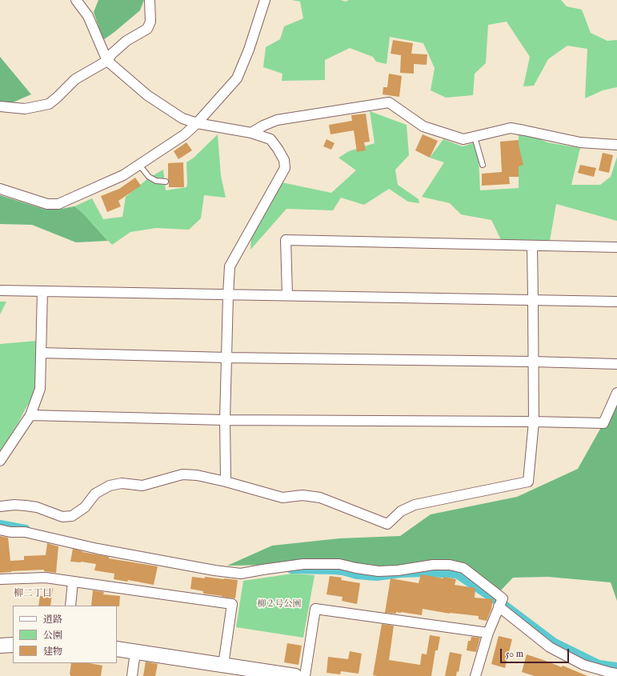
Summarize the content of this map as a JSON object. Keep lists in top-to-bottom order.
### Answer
{
  "districts": ["柳二丁目"],
  "parks": ["柳２号公園"],
  "legend": ["道路", "公園", "建物"],
  "scale_bar": "50 m"
}
